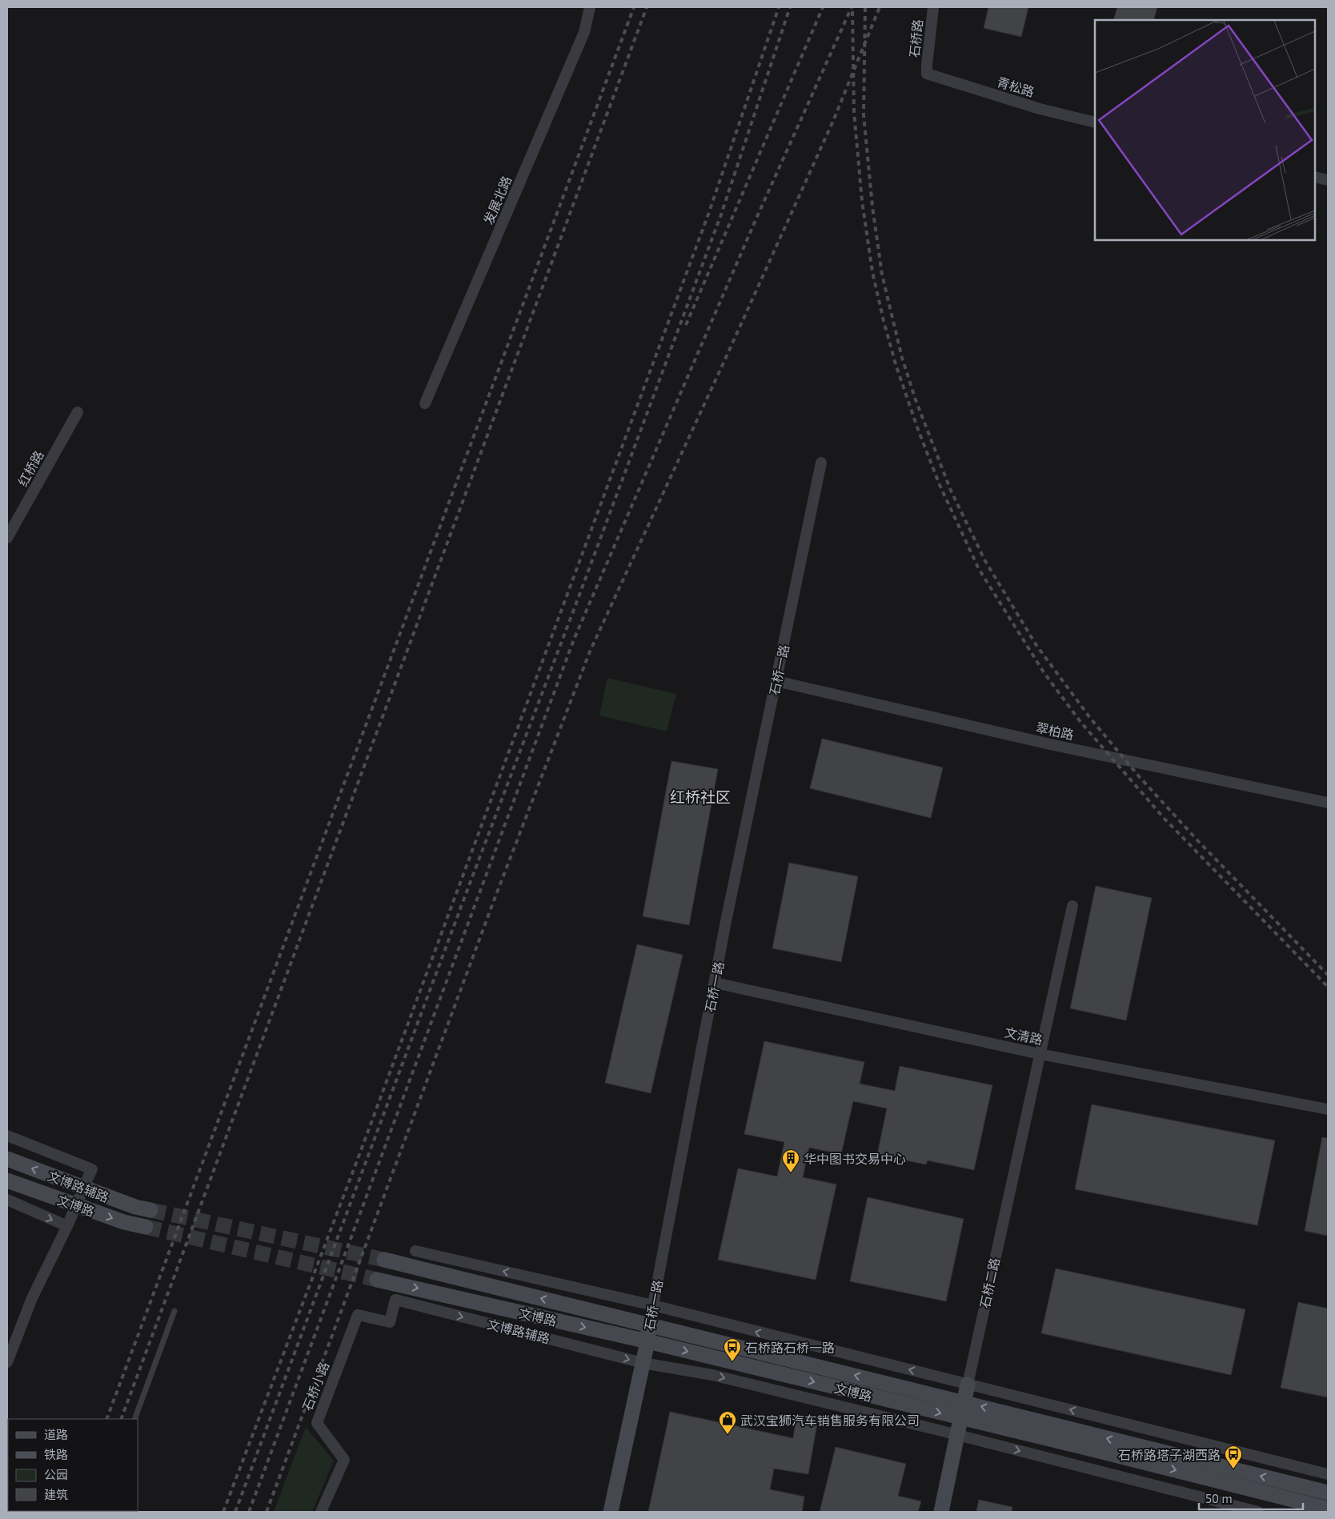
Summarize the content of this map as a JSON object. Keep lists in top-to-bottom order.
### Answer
{
  "streets": {
    "main road": [
      "石桥一路",
      "文博路辅路",
      "文博路",
      "石桥二路"
    ],
    "street": [
      "石桥路",
      "青松路",
      "发展北路",
      "红桥路",
      "翠柏路",
      "文清路",
      "石桥小路"
    ]
  },
  "crossings": [
    ["石桥路", "青松路"],
    ["石桥一路", "翠柏路"],
    ["石桥一路", "文清路"],
    ["石桥一路", "文博路辅路"],
    ["石桥一路", "文博路"],
    ["文清路", "石桥二路"],
    ["文博路辅路", "石桥二路"],
    ["文博路辅路", "石桥小路"],
    ["文博路", "石桥二路"]
  ],
  "districts": ["红桥社区"],
  "places": {
    "building": ["华中图书交易中心"],
    "bus stop": ["石桥路石桥一路", "石桥路塔子湖西路"],
    "shop": ["武汉宝狮汽车销售服务有限公司"]
  },
  "legend": [
    "道路",
    "铁路",
    "公园",
    "建筑"
  ],
  "scale_bar": "50 m"
}
